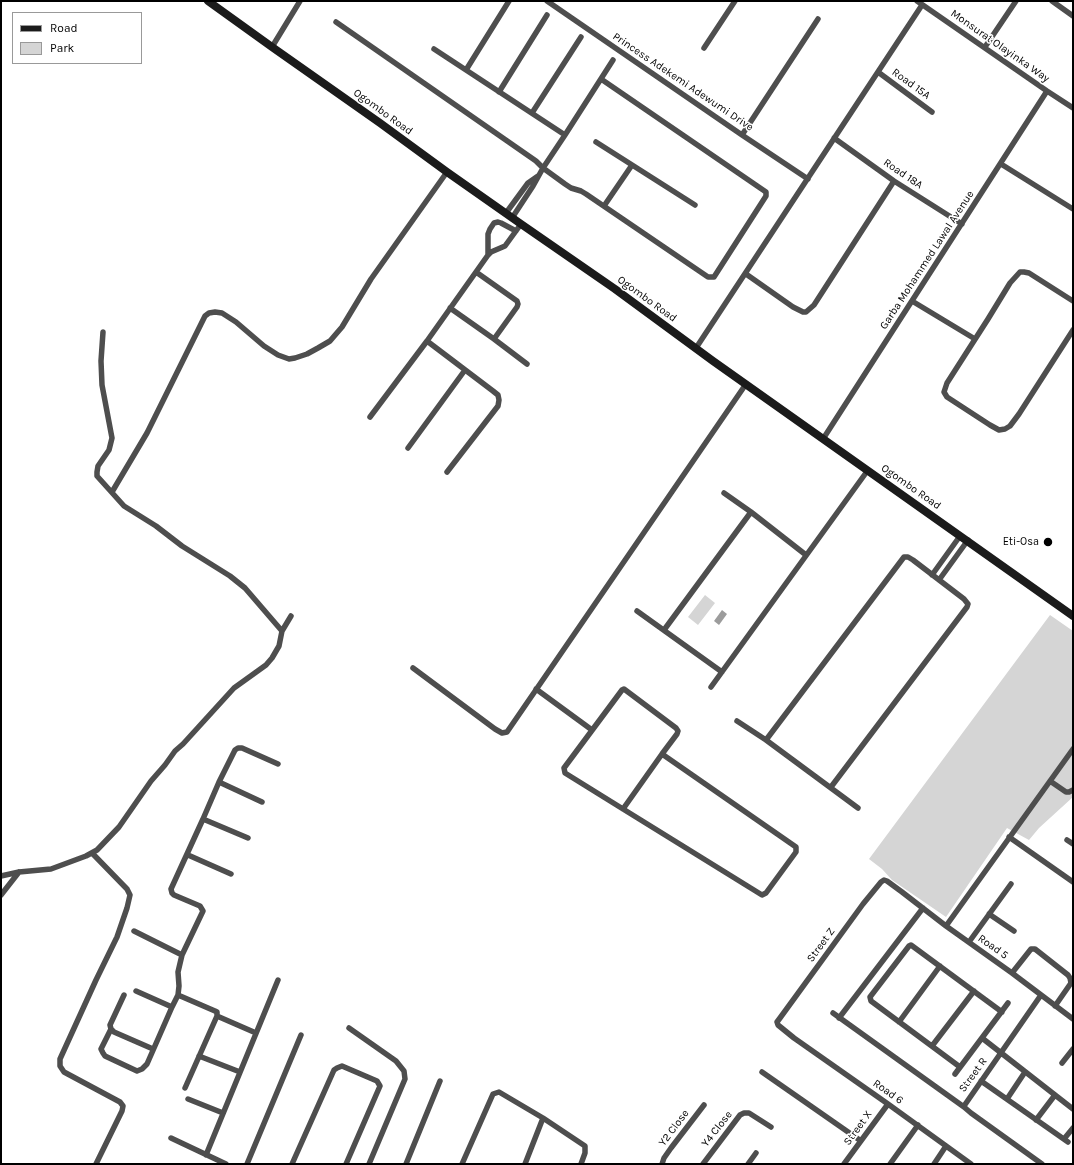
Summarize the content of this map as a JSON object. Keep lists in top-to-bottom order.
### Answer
{
  "streets": {
    "main road": ["Ogombo Road"],
    "street": [
      "Monsurat Olayinka Way",
      "Princess Adekemi Adewumi Drive",
      "Road 15A",
      "Road 18A",
      "Garba Mohammed Lawal Avenue",
      "Street Z",
      "Road 5",
      "Street R",
      "Road 6",
      "Y2 Close",
      "Street X",
      "Y4 Close"
    ]
  },
  "crossings": [
    ["Monsurat Olayinka Way", "Garba Mohammed Lawal Avenue"],
    ["Ogombo Road", "Garba Mohammed Lawal Avenue"],
    ["Road 18A", "Garba Mohammed Lawal Avenue"],
    ["Street Z", "Road 5"],
    ["Street Z", "Road 6"],
    ["Road 5", "Street R"],
    ["Road 6", "Street X"]
  ],
  "places": ["Eti-Osa"],
  "legend": ["Road", "Park"]
}
